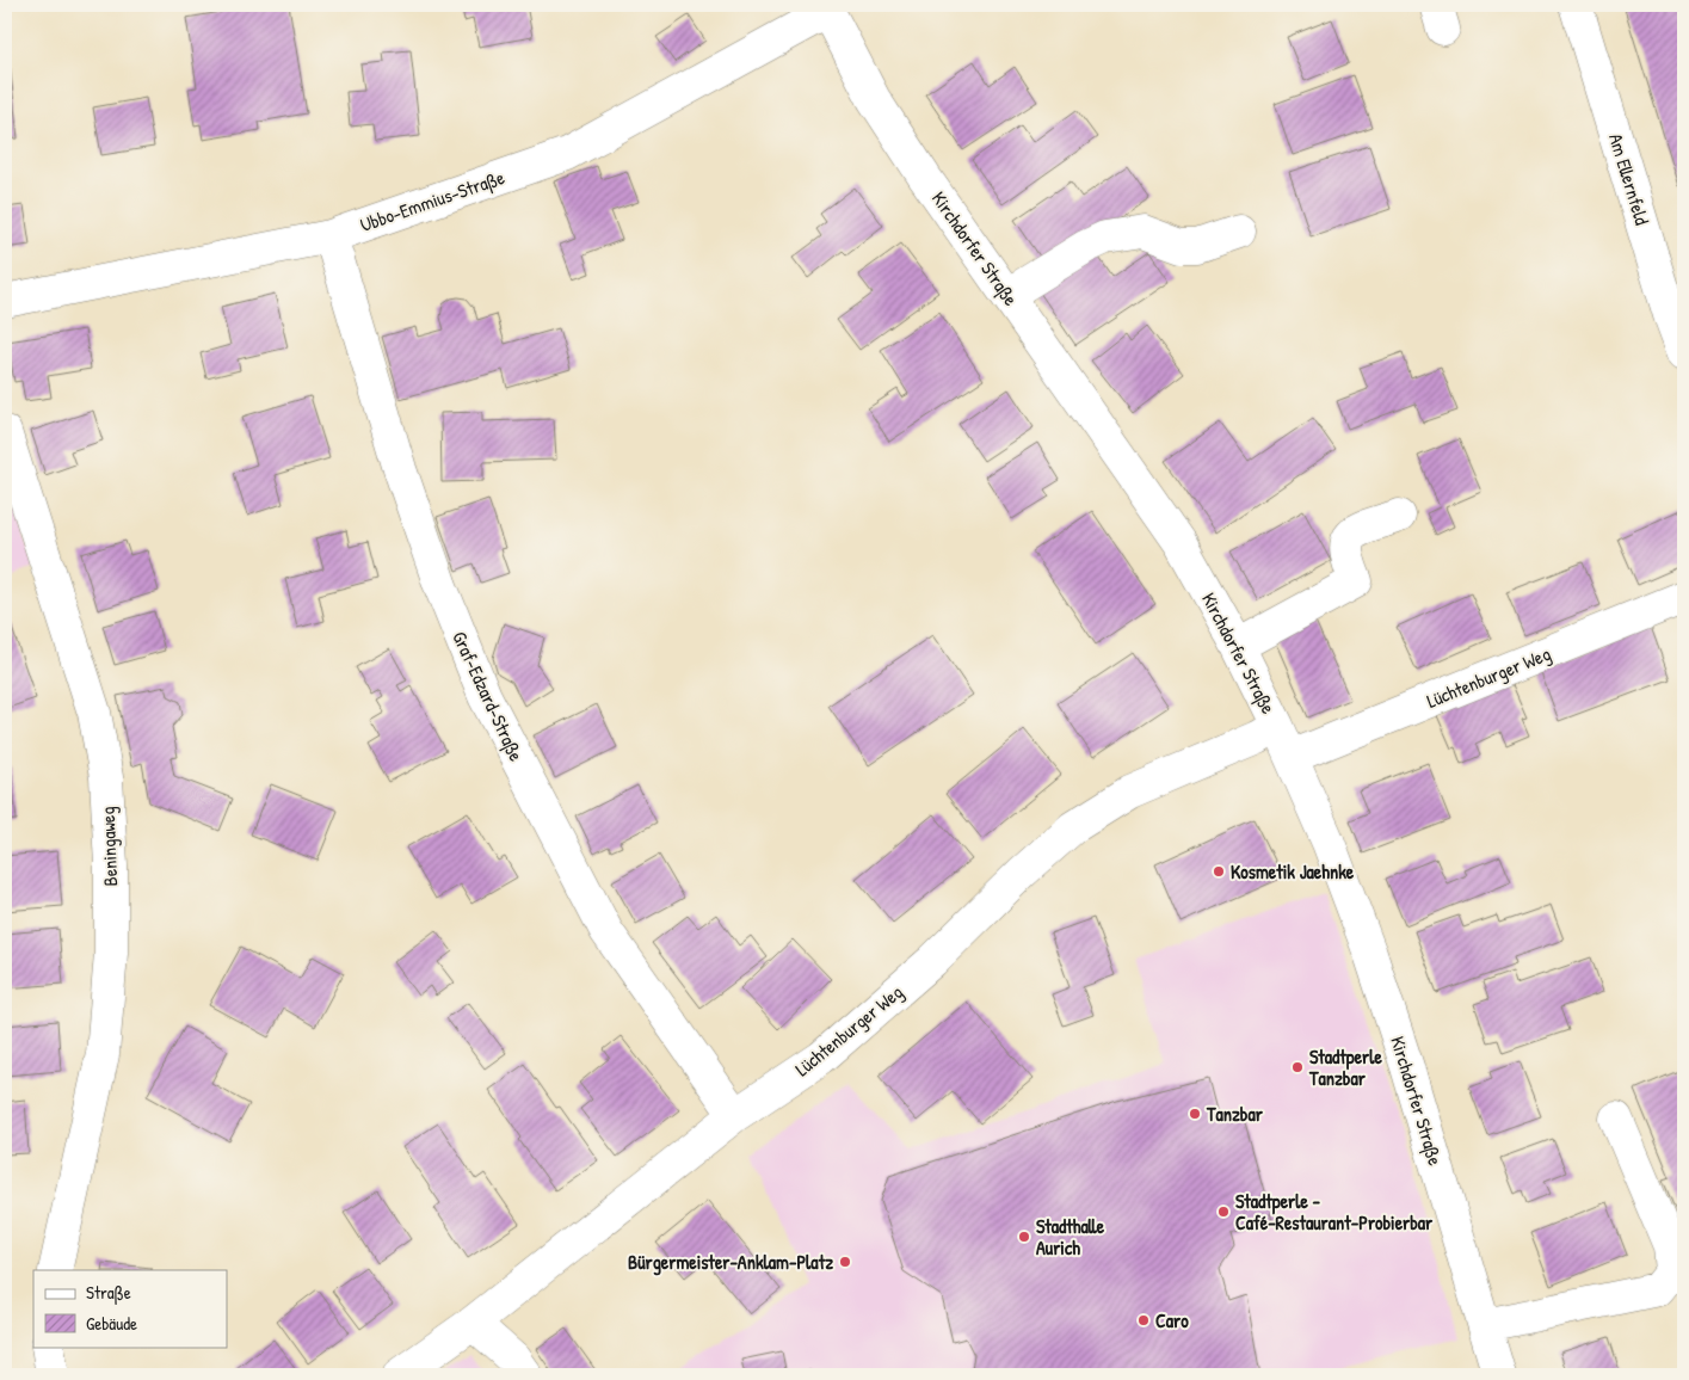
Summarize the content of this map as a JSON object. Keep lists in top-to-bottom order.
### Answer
{
  "streets": {
    "street": [
      "Am Ellernfeld",
      "Ubbo-Emmius-Straße",
      "Kirchdorfer Straße",
      "Lüchtenburger Weg",
      "Graf-Edzard-Straße",
      "Beningaweg"
    ]
  },
  "crossings": [
    ["Ubbo-Emmius-Straße", "Kirchdorfer Straße"],
    ["Ubbo-Emmius-Straße", "Graf-Edzard-Straße"],
    ["Kirchdorfer Straße", "Lüchtenburger Weg"],
    ["Lüchtenburger Weg", "Graf-Edzard-Straße"]
  ],
  "places": [
    "Kosmetik Jaehnke",
    "Stadtperle Tanzbar",
    "Tanzbar",
    "Stadtperle - Café-Restaurant-Probierbar",
    "Stadthalle Aurich",
    "Bürgermeister-Anklam-Platz",
    "Caro"
  ],
  "legend": ["Straße", "Gebäude"]
}
